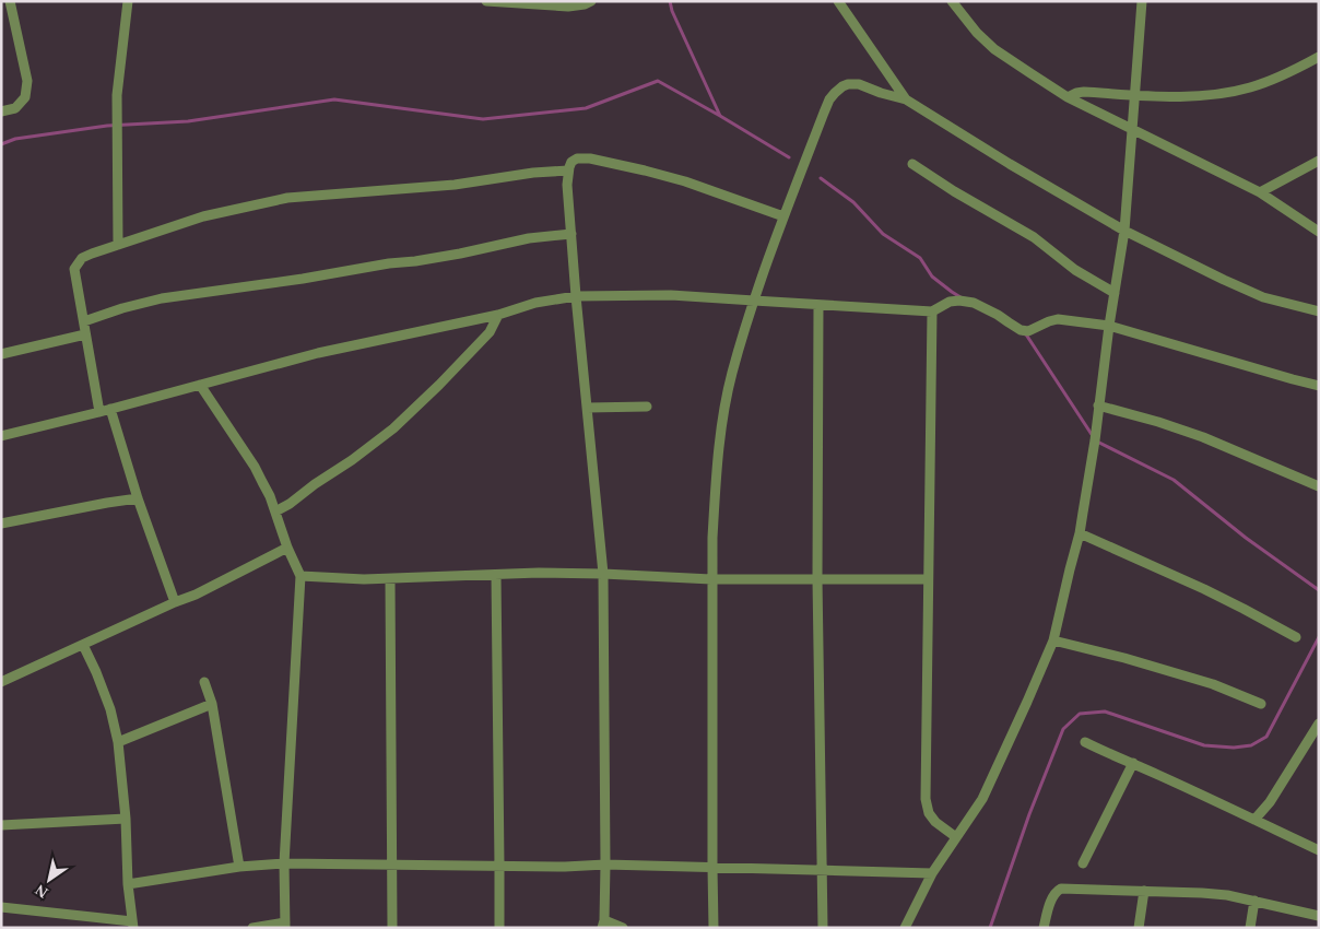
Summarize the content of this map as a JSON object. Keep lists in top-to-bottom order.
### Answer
{
  "north": "bottom left"
}
